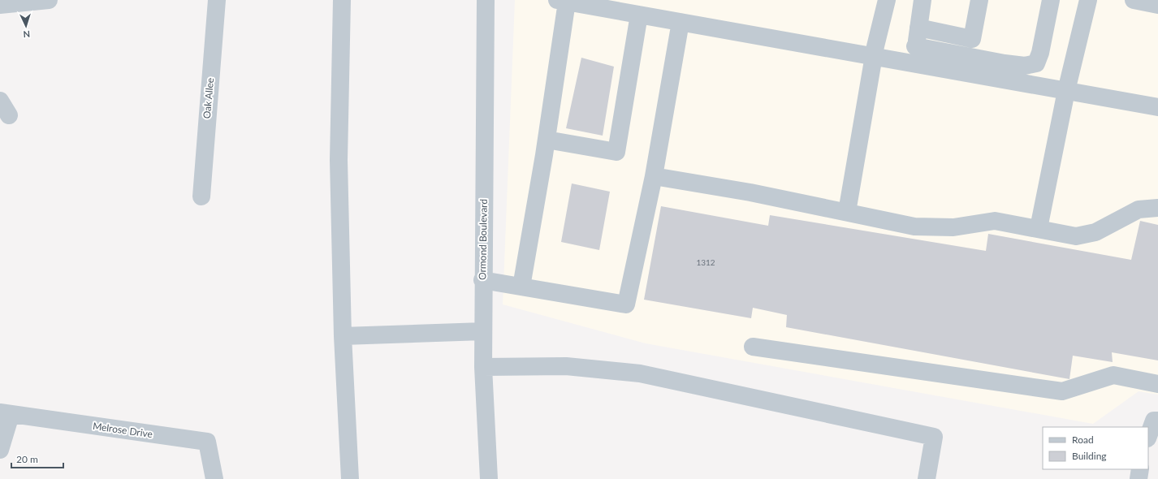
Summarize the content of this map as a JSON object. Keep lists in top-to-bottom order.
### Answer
{
  "streets": {
    "street": ["Oak Allee", "Ormond Boulevard", "Melrose Drive"]
  },
  "house_numbers": ["1312"],
  "legend": ["Road", "Building"],
  "scale_bar": "20 m",
  "north": "bottom"
}
